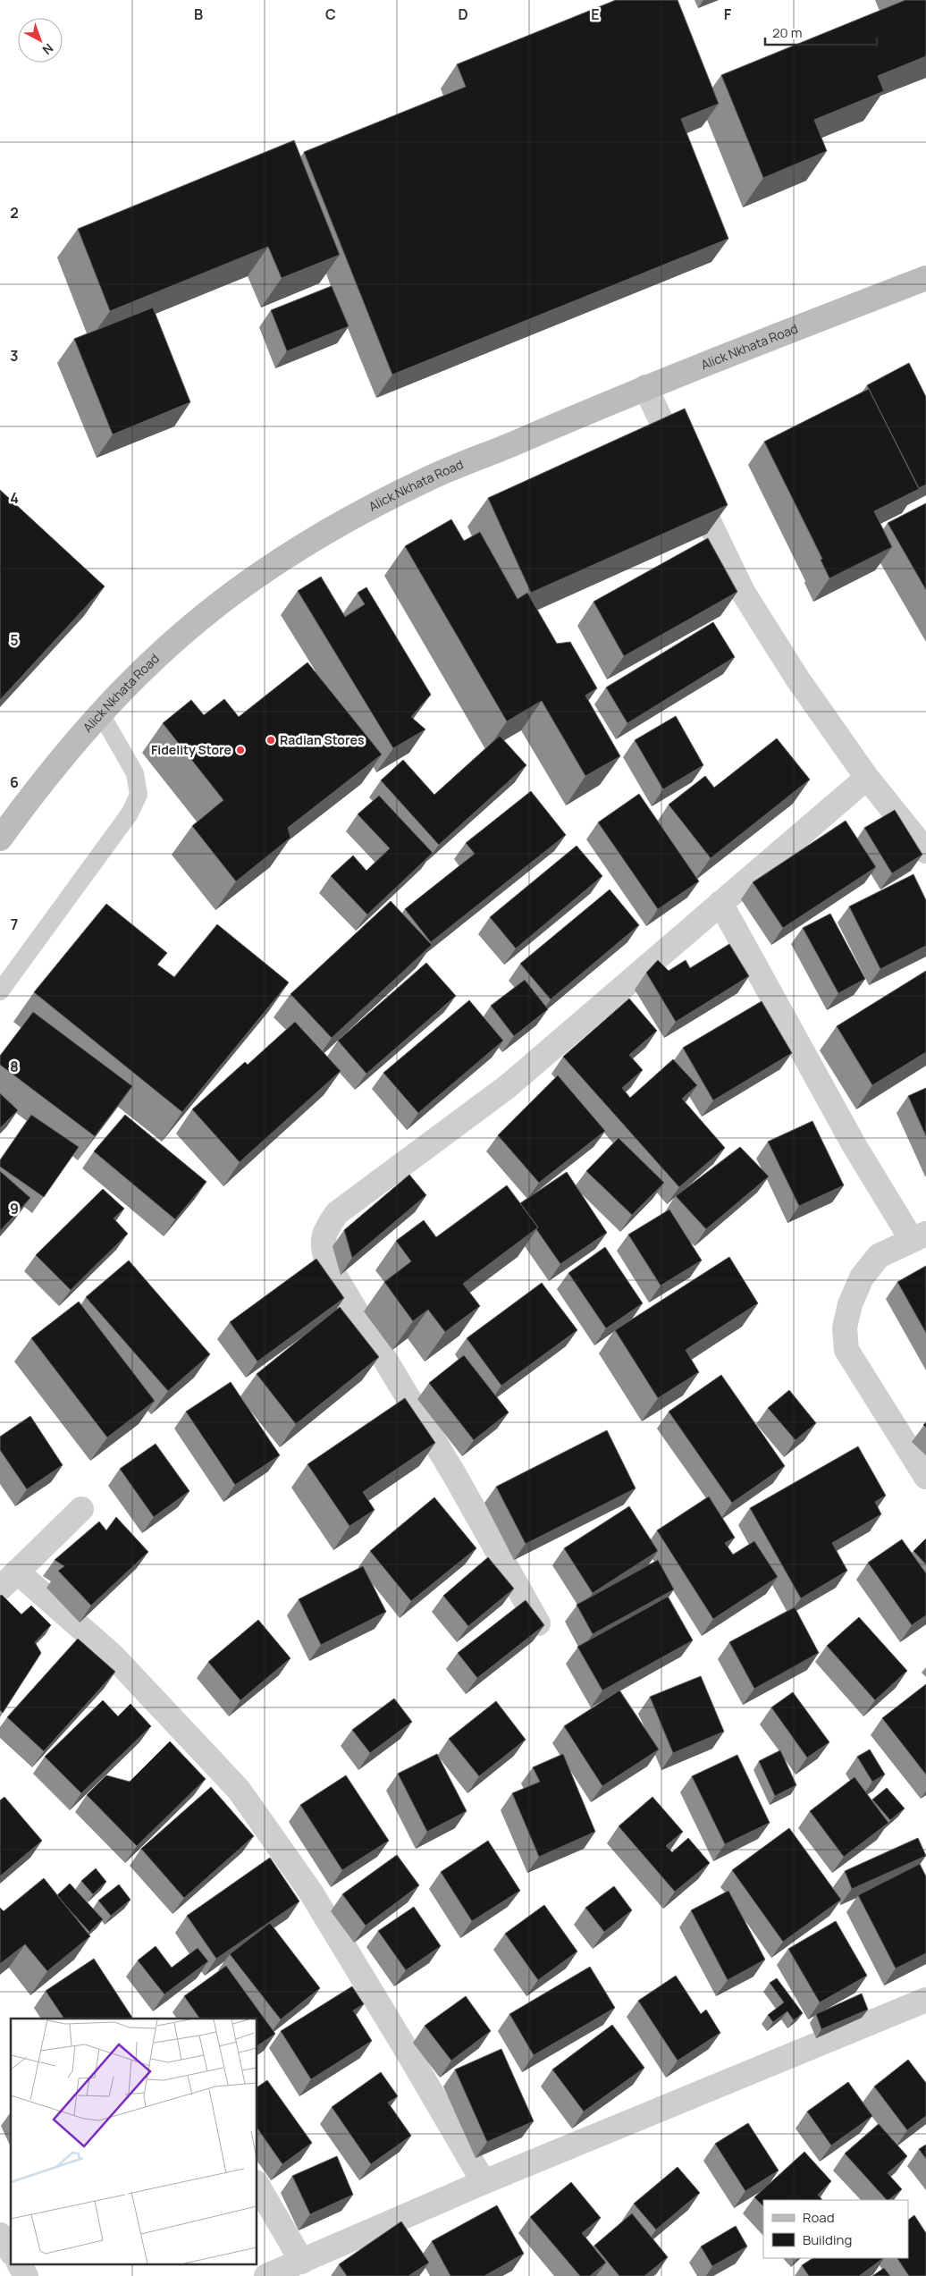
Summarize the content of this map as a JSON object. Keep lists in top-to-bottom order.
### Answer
{
  "streets": {
    "main road": ["Alick Nkhata Road"]
  },
  "places": ["Radian Stores", "Fidelity Store"],
  "legend": ["Road", "Building"],
  "scale_bar": "20 m",
  "north": "bottom right",
  "grid": {
    "columns": [
      "B",
      "C",
      "D",
      "E",
      "F"
    ],
    "rows": [
      "2",
      "3",
      "4",
      "5",
      "6",
      "7",
      "8",
      "9"
    ]
  }
}
